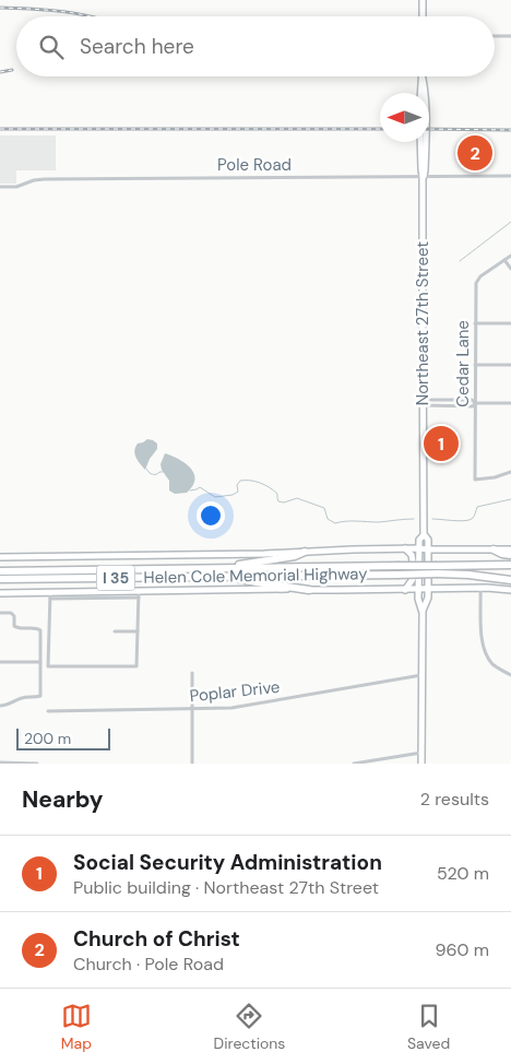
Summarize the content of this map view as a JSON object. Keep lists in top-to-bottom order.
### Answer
{
  "streets": {
    "highway": ["Helen Cole Memorial Highway", "I 35"],
    "main road": ["Northeast 27th Street"],
    "street": ["Pole Road", "Cedar Lane", "Poplar Drive"]
  },
  "crossings": [
    ["Pole Road", "Northeast 27th Street"]
  ],
  "scale_bar": "200 m",
  "north": "left",
  "page": {
    "search": "Search here",
    "pins": ["2", "1"],
    "scale": "200 m",
    "heading": ["Nearby", "2 results"],
    "list": [
      {
        "mark": "1",
        "name": "Social Security Administration",
        "note": "Public building · Northeast 27th Street",
        "value": "520 m"
      },
      {
        "mark": "2",
        "name": "Church of Christ",
        "note": "Church · Pole Road",
        "value": "960 m"
      }
    ],
    "nav": ["Map", "Directions", "Saved"]
  }
}
